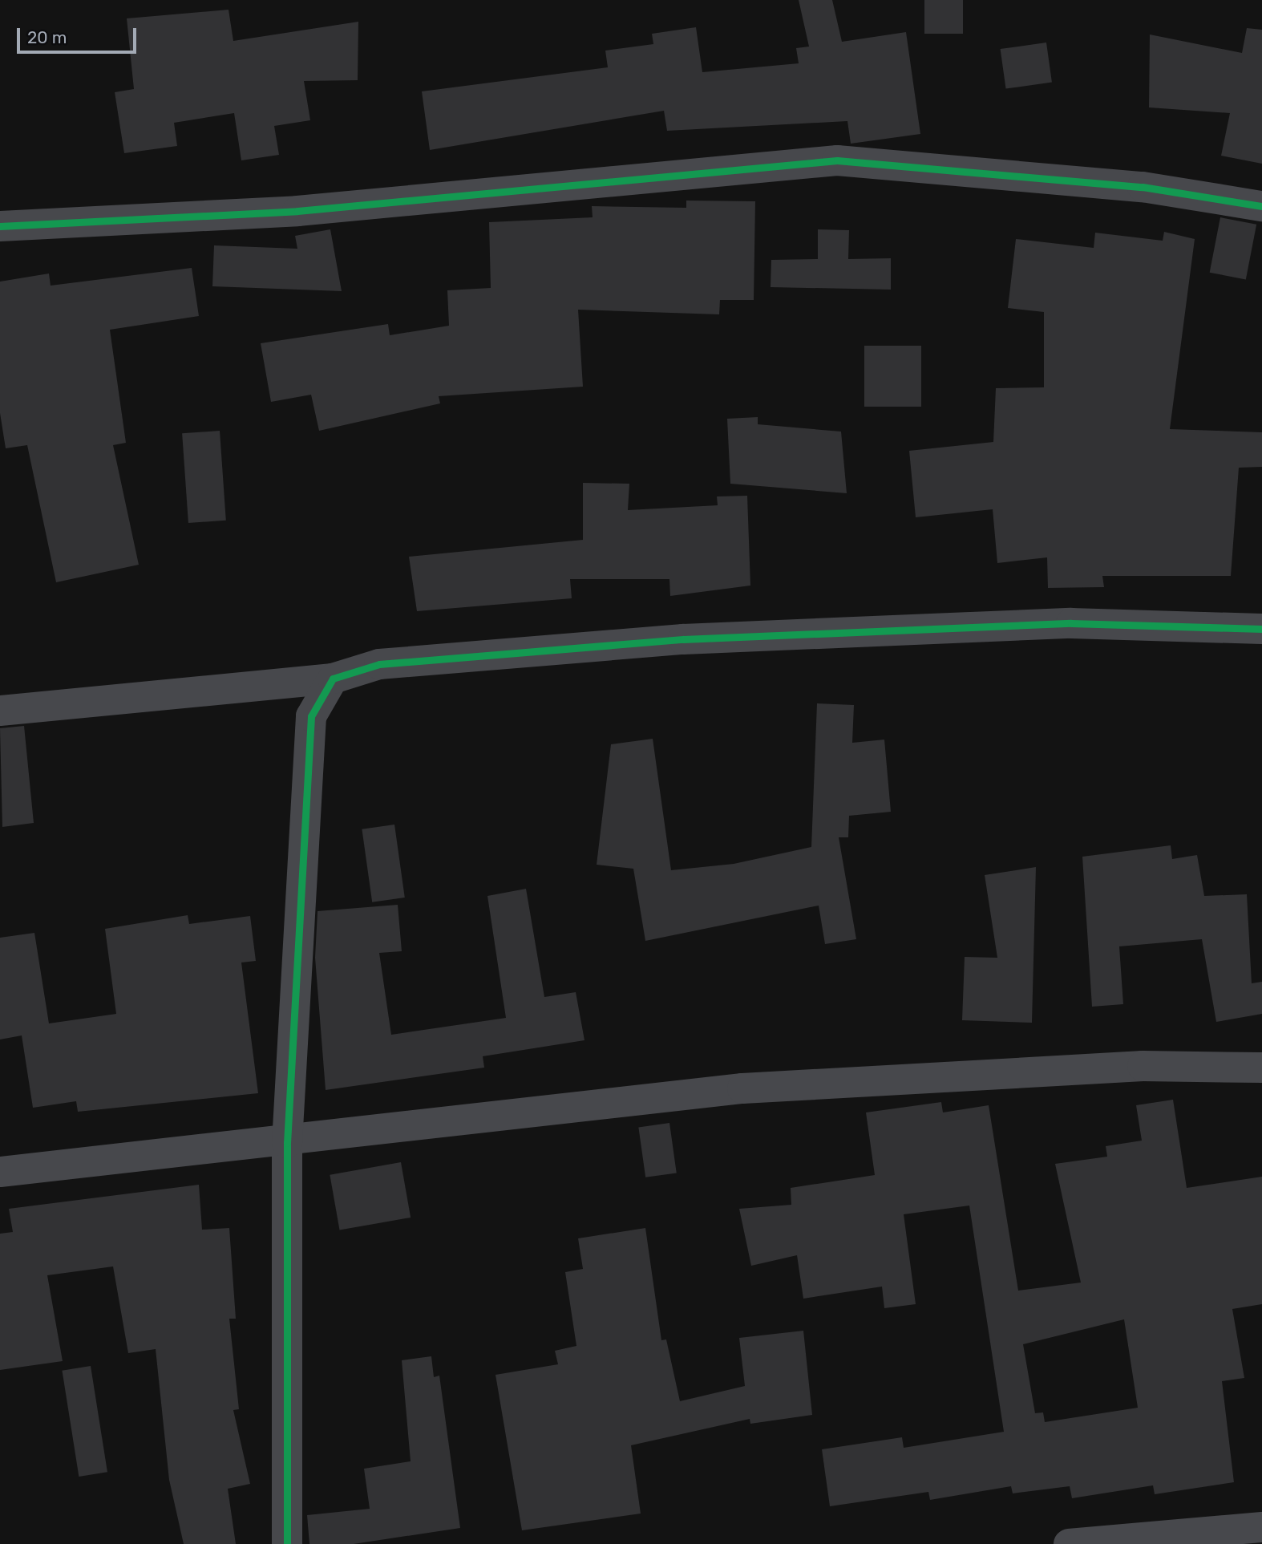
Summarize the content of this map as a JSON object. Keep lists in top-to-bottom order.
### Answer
{
  "scale_bar": "20 m"
}
